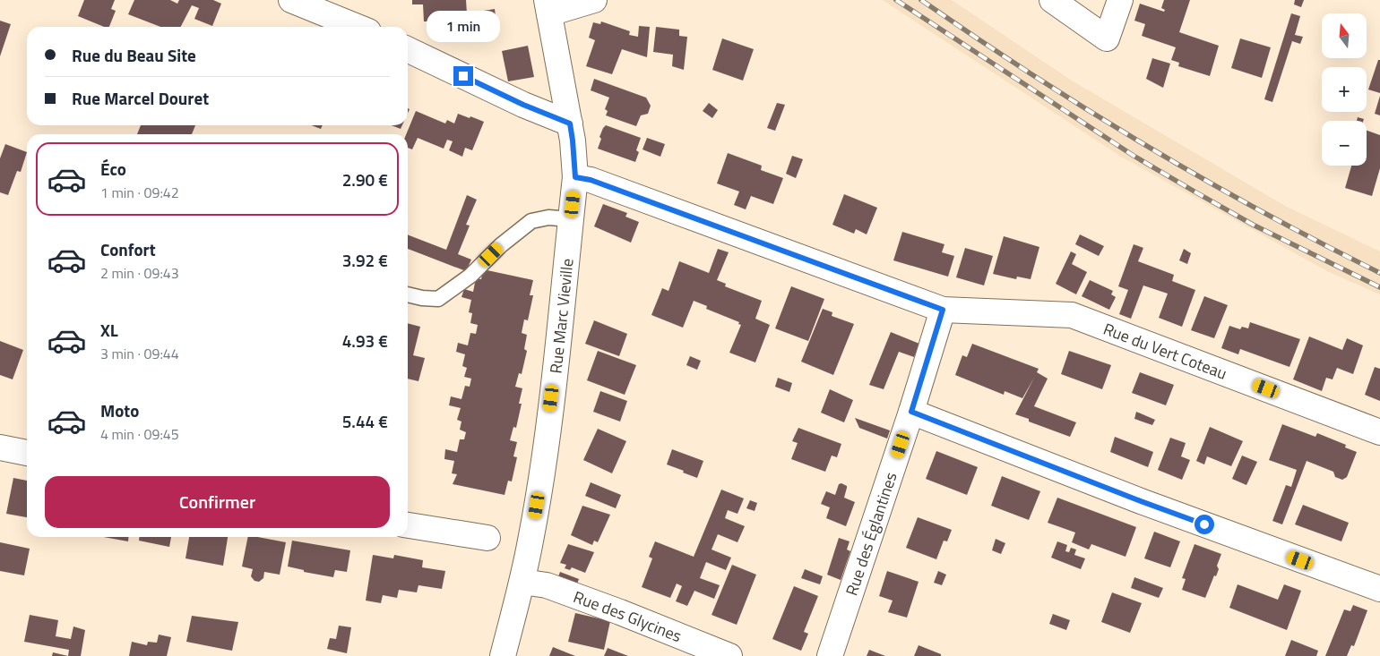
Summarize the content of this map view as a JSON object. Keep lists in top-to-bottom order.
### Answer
{
  "streets": {
    "street": [
      "Rue Marc Vieville",
      "Rue du Vert Coteau",
      "Rue des Églantines",
      "Rue des Glycines"
    ]
  },
  "crossings": [
    ["Rue Marc Vieville", "Rue du Vert Coteau"],
    ["Rue Marc Vieville", "Rue des Glycines"],
    ["Rue du Vert Coteau", "Rue des Églantines"]
  ],
  "north": "top",
  "page": {
    "bubble": "1 min",
    "map_buttons": ["+", "−"],
    "banner": ["Rue du Beau Site", "Rue Marcel Douret"],
    "list": [
      {
        "name": "Éco",
        "note": "1 min · 09:42",
        "value": "2.90 €"
      },
      {
        "name": "Confort",
        "note": "2 min · 09:43",
        "value": "3.92 €"
      },
      {
        "name": "XL",
        "note": "3 min · 09:44",
        "value": "4.93 €"
      },
      {
        "name": "Moto",
        "note": "4 min · 09:45",
        "value": "5.44 €"
      }
    ],
    "buttons": "Confirmer"
  }
}
